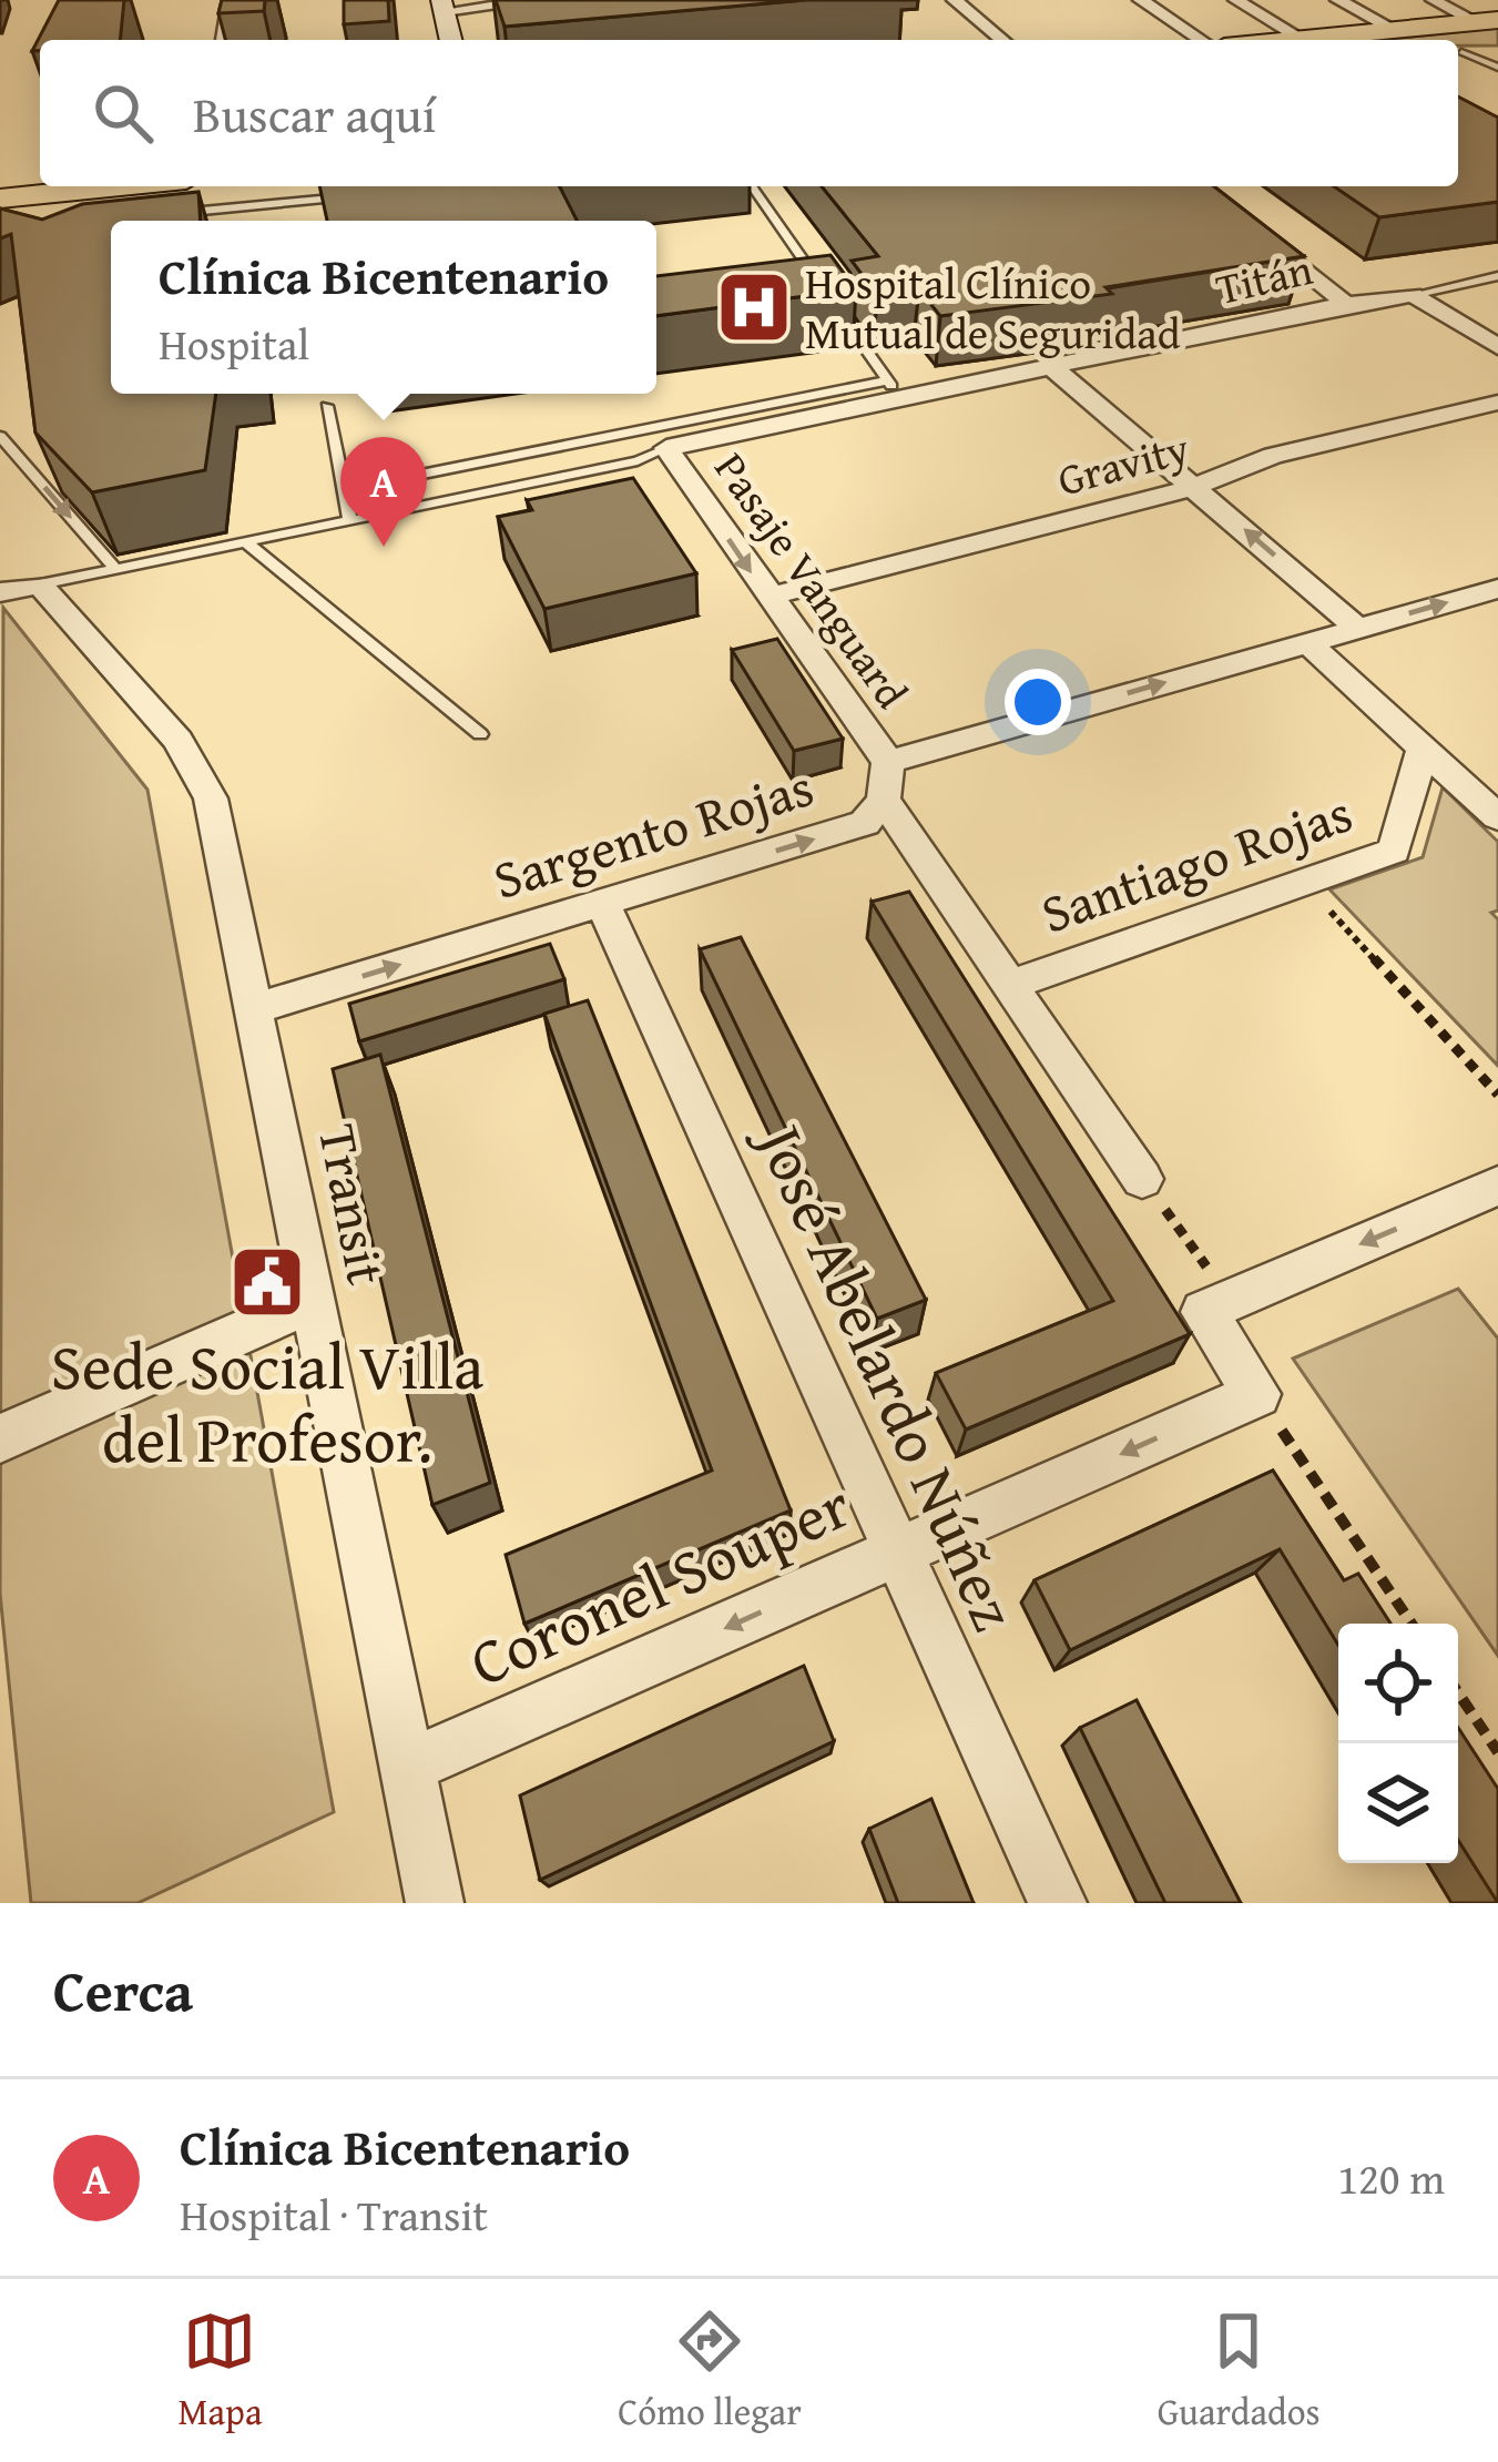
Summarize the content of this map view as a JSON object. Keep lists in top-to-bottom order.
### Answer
{
  "streets": {
    "street": [
      "Titán",
      "Gravity",
      "Pasaje Vanguard",
      "Sargento Rojas",
      "Santiago Rojas",
      "Transit",
      "José Abelardo Núñez",
      "Coronel Souper"
    ]
  },
  "crossings": [
    ["Titán", "Pasaje Vanguard"],
    ["Gravity", "Pasaje Vanguard"],
    ["Pasaje Vanguard", "Sargento Rojas"],
    ["Sargento Rojas", "Transit"],
    ["Sargento Rojas", "José Abelardo Núñez"],
    ["Transit", "Coronel Souper"],
    ["José Abelardo Núñez", "Coronel Souper"]
  ],
  "one_way": ["Pasaje Vanguard", "Sargento Rojas", "Coronel Souper"],
  "places": {
    "hospital": ["Hospital Clínico Mutual de Seguridad"],
    "public building": ["Sede Social Villa del Profesor."]
  },
  "page": {
    "search": "Buscar aquí",
    "popup": ["Clínica Bicentenario", "Hospital"],
    "pins": "A",
    "heading": "Cerca",
    "list": [
      {
        "mark": "A",
        "name": "Clínica Bicentenario",
        "note": "Hospital · Transit",
        "value": "120 m"
      }
    ],
    "nav": ["Mapa", "Cómo llegar", "Guardados"]
  }
}
